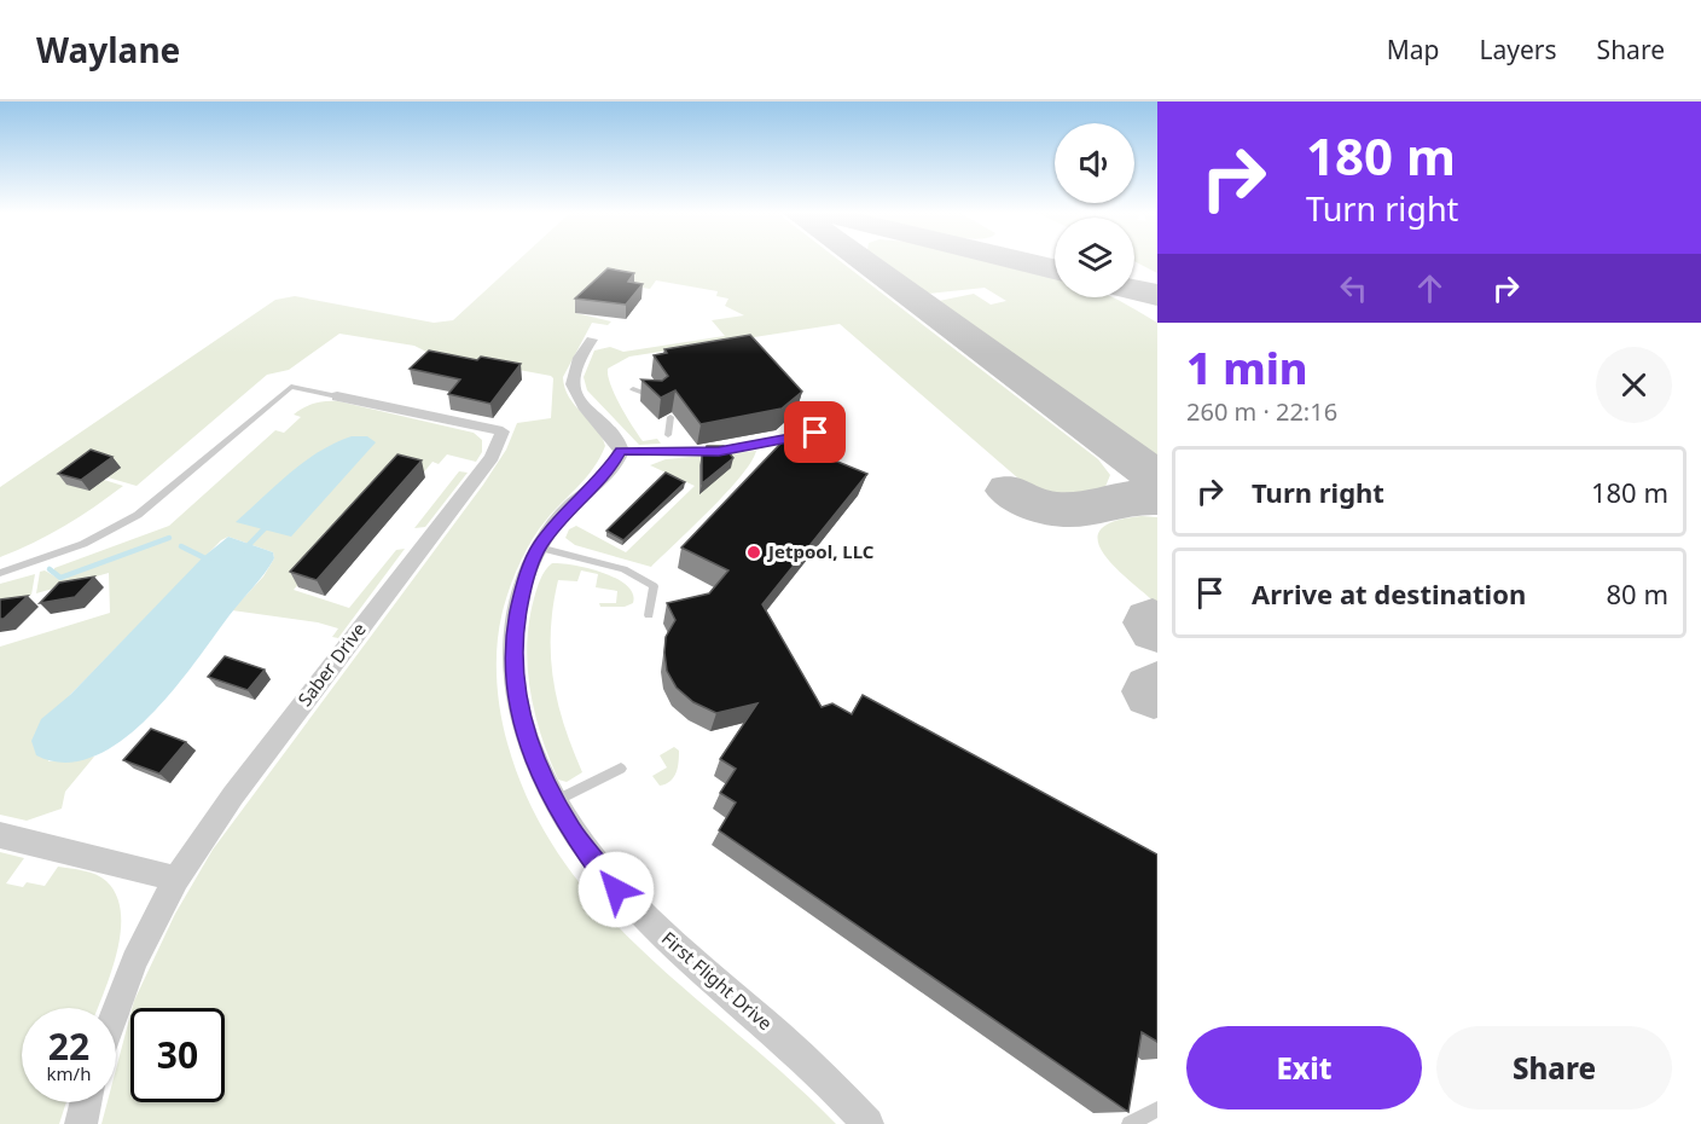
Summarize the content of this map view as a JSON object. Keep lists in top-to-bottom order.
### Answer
{
  "streets": {
    "street": ["Saber Drive", "First Flight Drive"]
  },
  "places": ["Jetpool, LLC"],
  "page": {
    "header": "Waylane",
    "nav": ["Map", "Layers", "Share"],
    "turn": ["180 m", "Turn right"],
    "heading": ["1 min", "260 m · 22:16"],
    "list": [
      {
        "name": "Turn right",
        "value": "180 m"
      },
      {
        "name": "Arrive at destination",
        "value": "80 m"
      }
    ],
    "speed": "22 km/h",
    "limit": "30",
    "buttons": ["Exit", "Share"]
  }
}
